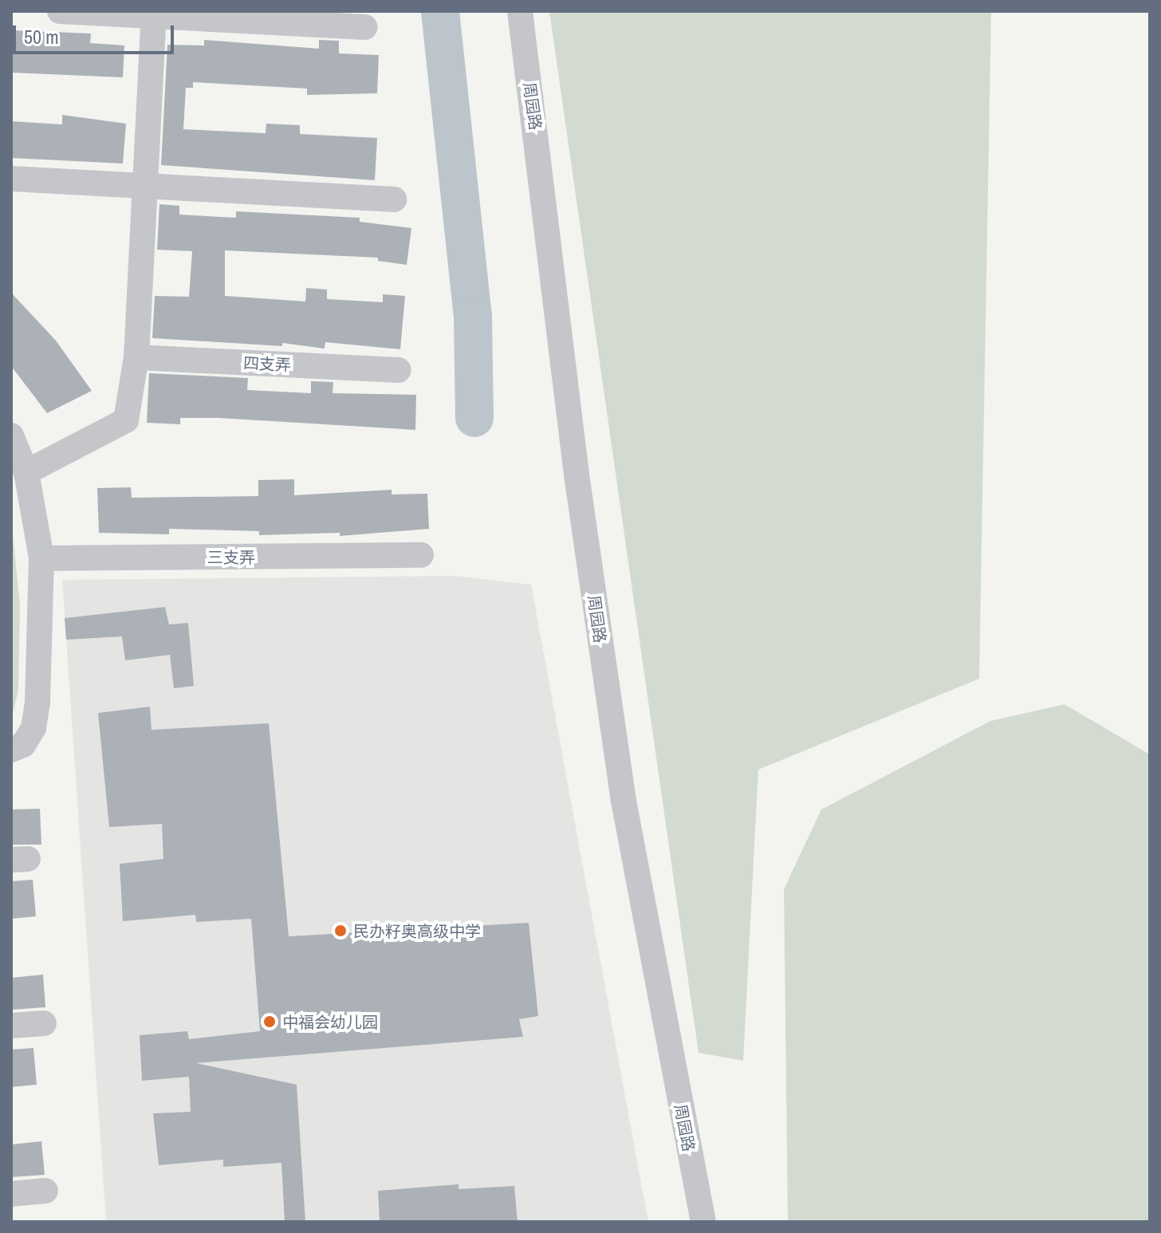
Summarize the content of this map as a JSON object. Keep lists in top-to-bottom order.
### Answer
{
  "streets": {
    "street": ["周园路", "四支弄", "三支弄"]
  },
  "places": ["民办籽奥高级中学", "中福会幼儿园"],
  "scale_bar": "50 m"
}
